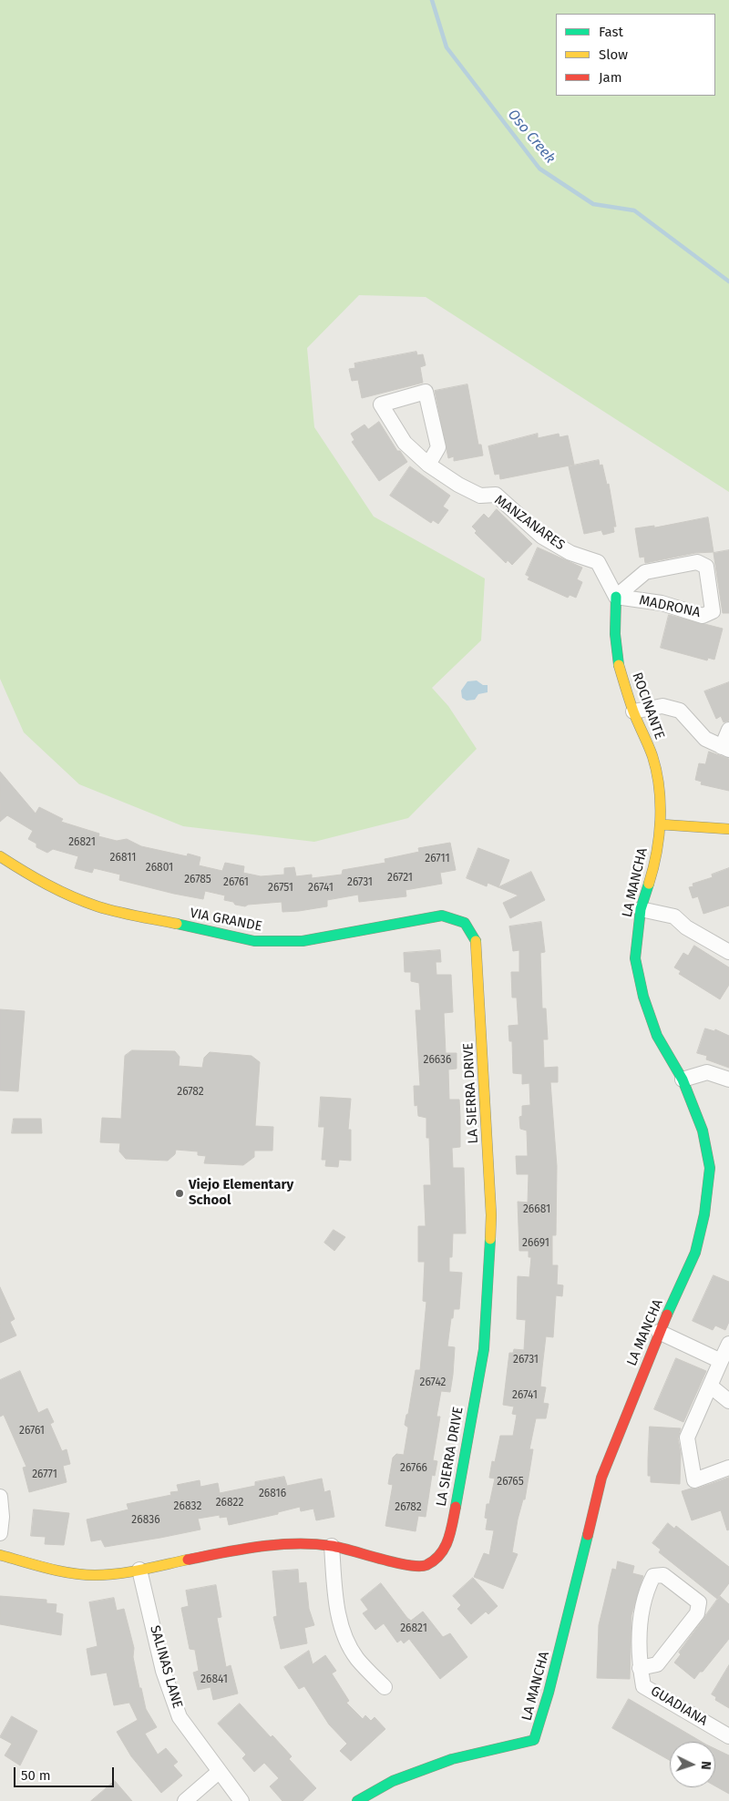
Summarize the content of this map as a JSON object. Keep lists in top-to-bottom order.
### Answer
{
  "streets": {
    "street": [
      "MANZANARES",
      "MADRONA",
      "ROCINANTE",
      "LA MANCHA",
      "VIA GRANDE",
      "LA SIERRA DRIVE",
      "SALINAS LANE",
      "GUADIANA"
    ]
  },
  "crossings": [
    ["MANZANARES", "MADRONA"],
    ["MANZANARES", "ROCINANTE"],
    ["MADRONA", "ROCINANTE"],
    ["ROCINANTE", "LA MANCHA"],
    ["VIA GRANDE", "LA SIERRA DRIVE"],
    ["LA SIERRA DRIVE", "SALINAS LANE"]
  ],
  "water": ["Oso Creek"],
  "places": ["Viejo Elementary School"],
  "house_numbers": [
    "26821",
    "26811",
    "26711",
    "26801",
    "26721",
    "26785",
    "26761",
    "26731",
    "26751",
    "26741",
    "26636",
    "26782",
    "26681",
    "26691",
    "26731",
    "26742",
    "26741",
    "26761",
    "26766",
    "26771",
    "26765",
    "26816",
    "26822",
    "26832",
    "26782",
    "26836",
    "26821",
    "26841"
  ],
  "legend": ["Fast", "Slow", "Jam"],
  "scale_bar": "50 m",
  "north": "right"
}
